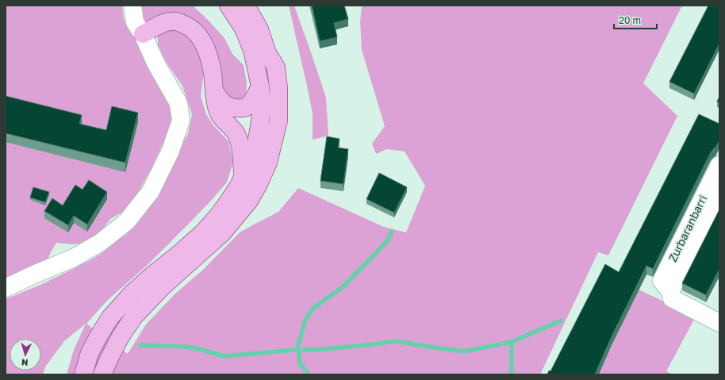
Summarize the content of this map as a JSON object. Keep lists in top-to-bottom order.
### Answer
{
  "streets": {
    "street": ["Zurbaranbarri"]
  },
  "scale_bar": "20 m",
  "north": "bottom"
}
